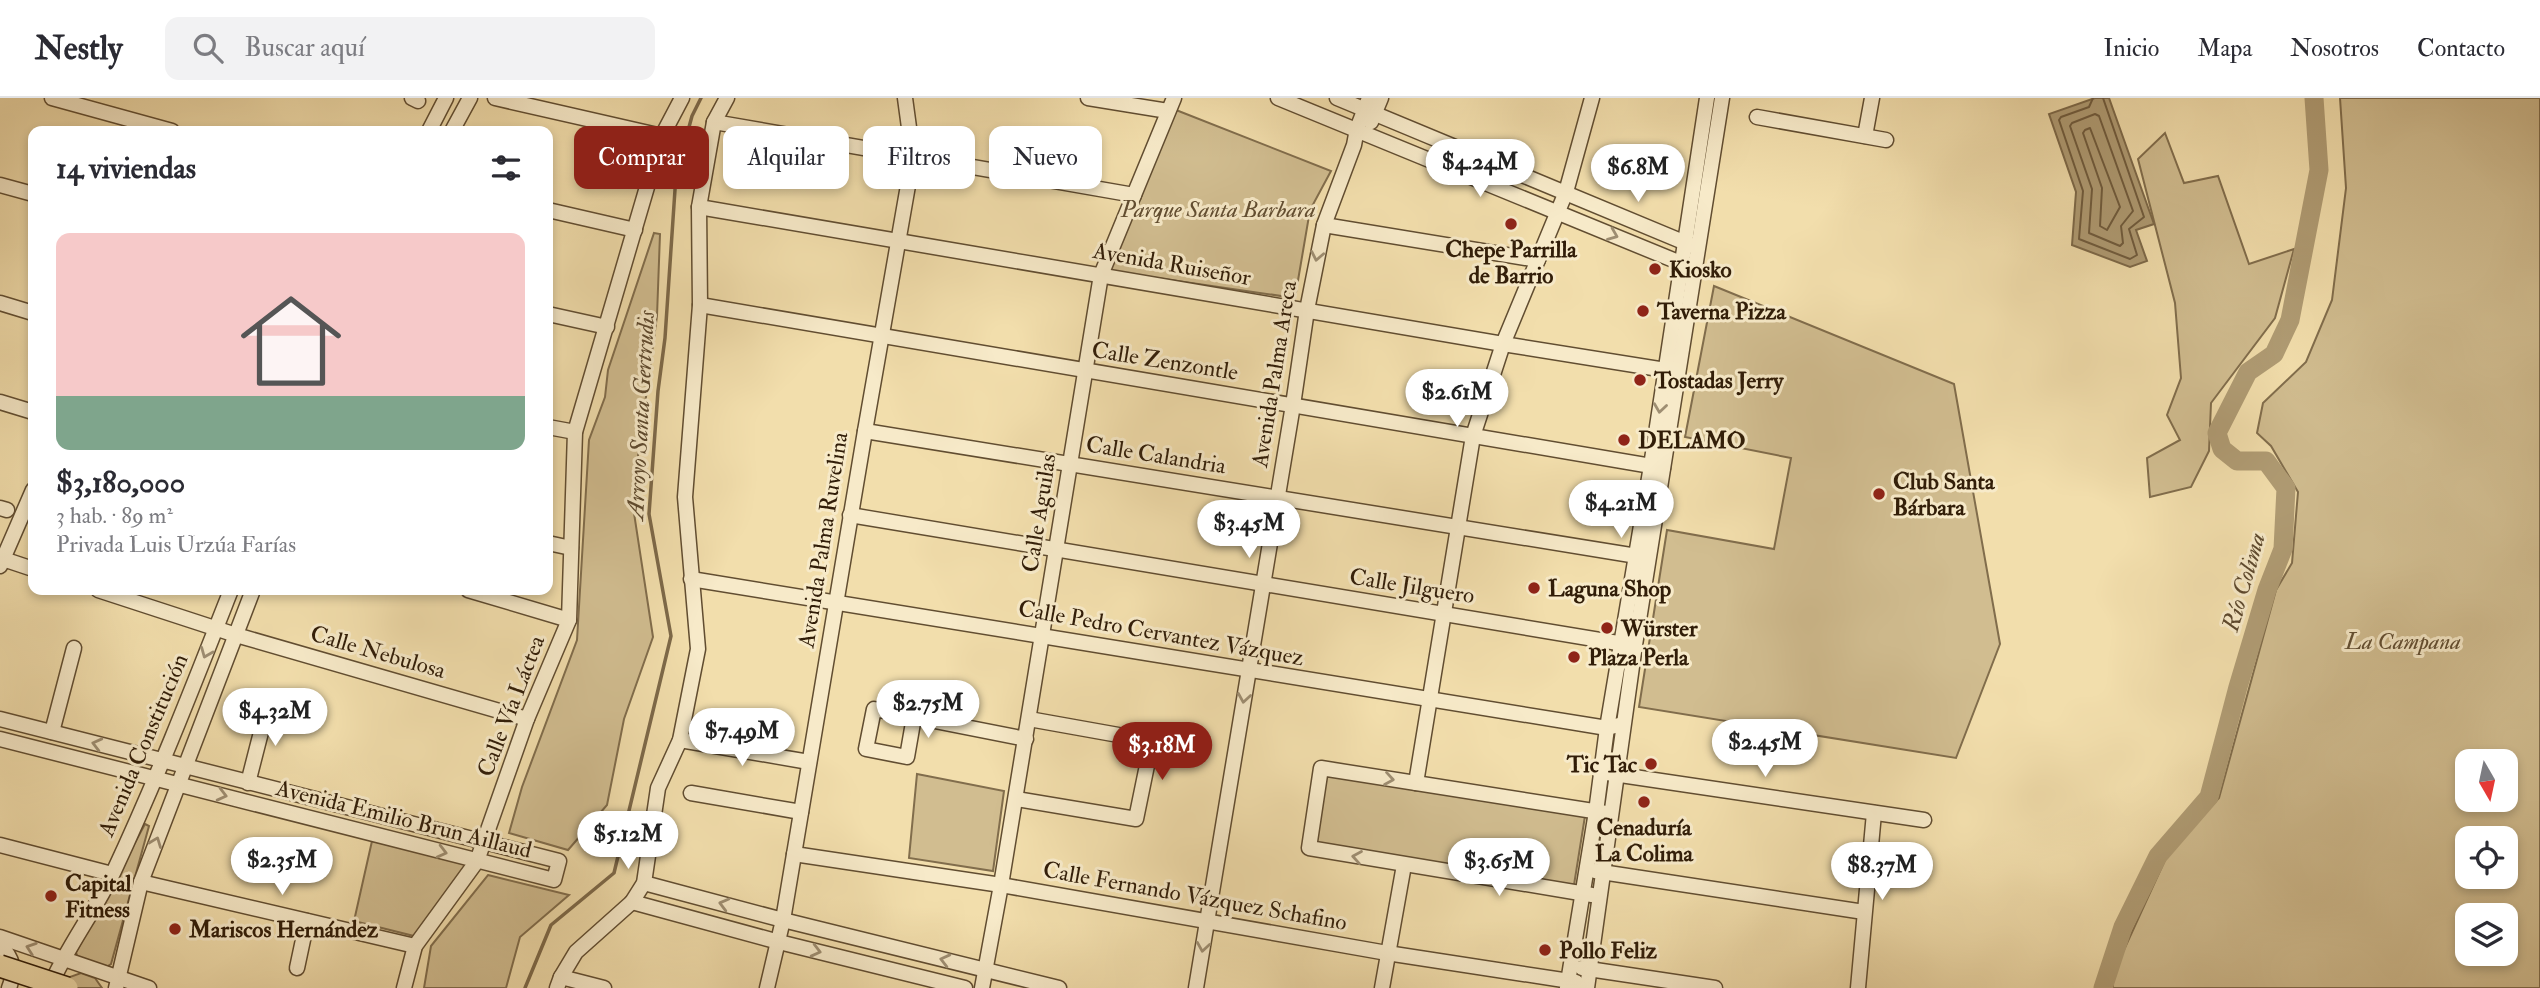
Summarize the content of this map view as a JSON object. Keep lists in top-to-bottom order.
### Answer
{
  "streets": {
    "street": [
      "Avenida Ruiseñor",
      "Calle Zenzontle",
      "Avenida Palma Areca",
      "Calle Calandria",
      "Calle Aguilas",
      "Avenida Palma Ruvelina",
      "Calle Jilguero",
      "Calle Pedro Cervantez Vázquez",
      "Calle Nebulosa",
      "Calle Vía Láctea",
      "Avenida Constitución",
      "Avenida Emilio Brun Aillaud",
      "Calle Fernando Vázquez Schafino"
    ]
  },
  "crossings": [
    ["Avenida Ruiseñor", "Avenida Palma Areca"],
    ["Avenida Ruiseñor", "Calle Aguilas"],
    ["Avenida Ruiseñor", "Avenida Palma Ruvelina"],
    ["Calle Zenzontle", "Avenida Palma Areca"],
    ["Calle Zenzontle", "Calle Aguilas"],
    ["Calle Zenzontle", "Avenida Palma Ruvelina"],
    ["Avenida Palma Areca", "Calle Calandria"],
    ["Avenida Palma Areca", "Calle Jilguero"],
    ["Avenida Palma Areca", "Calle Pedro Cervantez Vázquez"],
    ["Avenida Palma Areca", "Calle Fernando Vázquez Schafino"],
    ["Calle Calandria", "Calle Aguilas"],
    ["Calle Calandria", "Avenida Palma Ruvelina"],
    ["Calle Aguilas", "Calle Jilguero"],
    ["Calle Aguilas", "Calle Pedro Cervantez Vázquez"],
    ["Calle Aguilas", "Calle Fernando Vázquez Schafino"],
    ["Avenida Palma Ruvelina", "Calle Jilguero"],
    ["Avenida Palma Ruvelina", "Calle Pedro Cervantez Vázquez"],
    ["Avenida Palma Ruvelina", "Calle Fernando Vázquez Schafino"],
    ["Calle Nebulosa", "Calle Vía Láctea"],
    ["Calle Nebulosa", "Avenida Constitución"],
    ["Calle Vía Láctea", "Avenida Emilio Brun Aillaud"],
    ["Avenida Constitución", "Avenida Emilio Brun Aillaud"]
  ],
  "one_way": ["Avenida Palma Areca"],
  "water": ["Arroyo Santa Gertrudis", "Río Colima"],
  "parks": ["Parque Santa Barbara", "La Campana"],
  "places": [
    "Chepe Parrilla de Barrio",
    "Kiosko",
    "Taverna Pizza",
    "Tostadas Jerry",
    "DELAMO",
    "Club Santa Bárbara",
    "Laguna Shop",
    "Würster",
    "Plaza Perla",
    "Tic Tac",
    "Cenaduría La Colima",
    "Capital Fitness",
    "Mariscos Hernández",
    "Pollo Feliz"
  ],
  "north": "bottom",
  "page": {
    "header": "Nestly",
    "search": "Buscar aquí",
    "nav": [
      "Inicio",
      "Mapa",
      "Nosotros",
      "Contacto"
    ],
    "chip": [
      "Comprar",
      "Alquilar",
      "Filtros",
      "Nuevo"
    ],
    "heading": "14 viviendas",
    "price": [
      "$4.24M",
      "$6.8M",
      "$2.61M",
      "$4.21M",
      "$3.45M",
      "$2.75M",
      "$4.32M",
      "$7.49M",
      "$2.45M",
      "$3.18M",
      "$5.12M",
      "$2.35M",
      "$3.65M",
      "$8.37M"
    ],
    "list": [
      {
        "name": "$3,180,000",
        "note": "3 hab. · 89 m² · Privada Luis Urzúa Farías"
      }
    ]
  }
}
